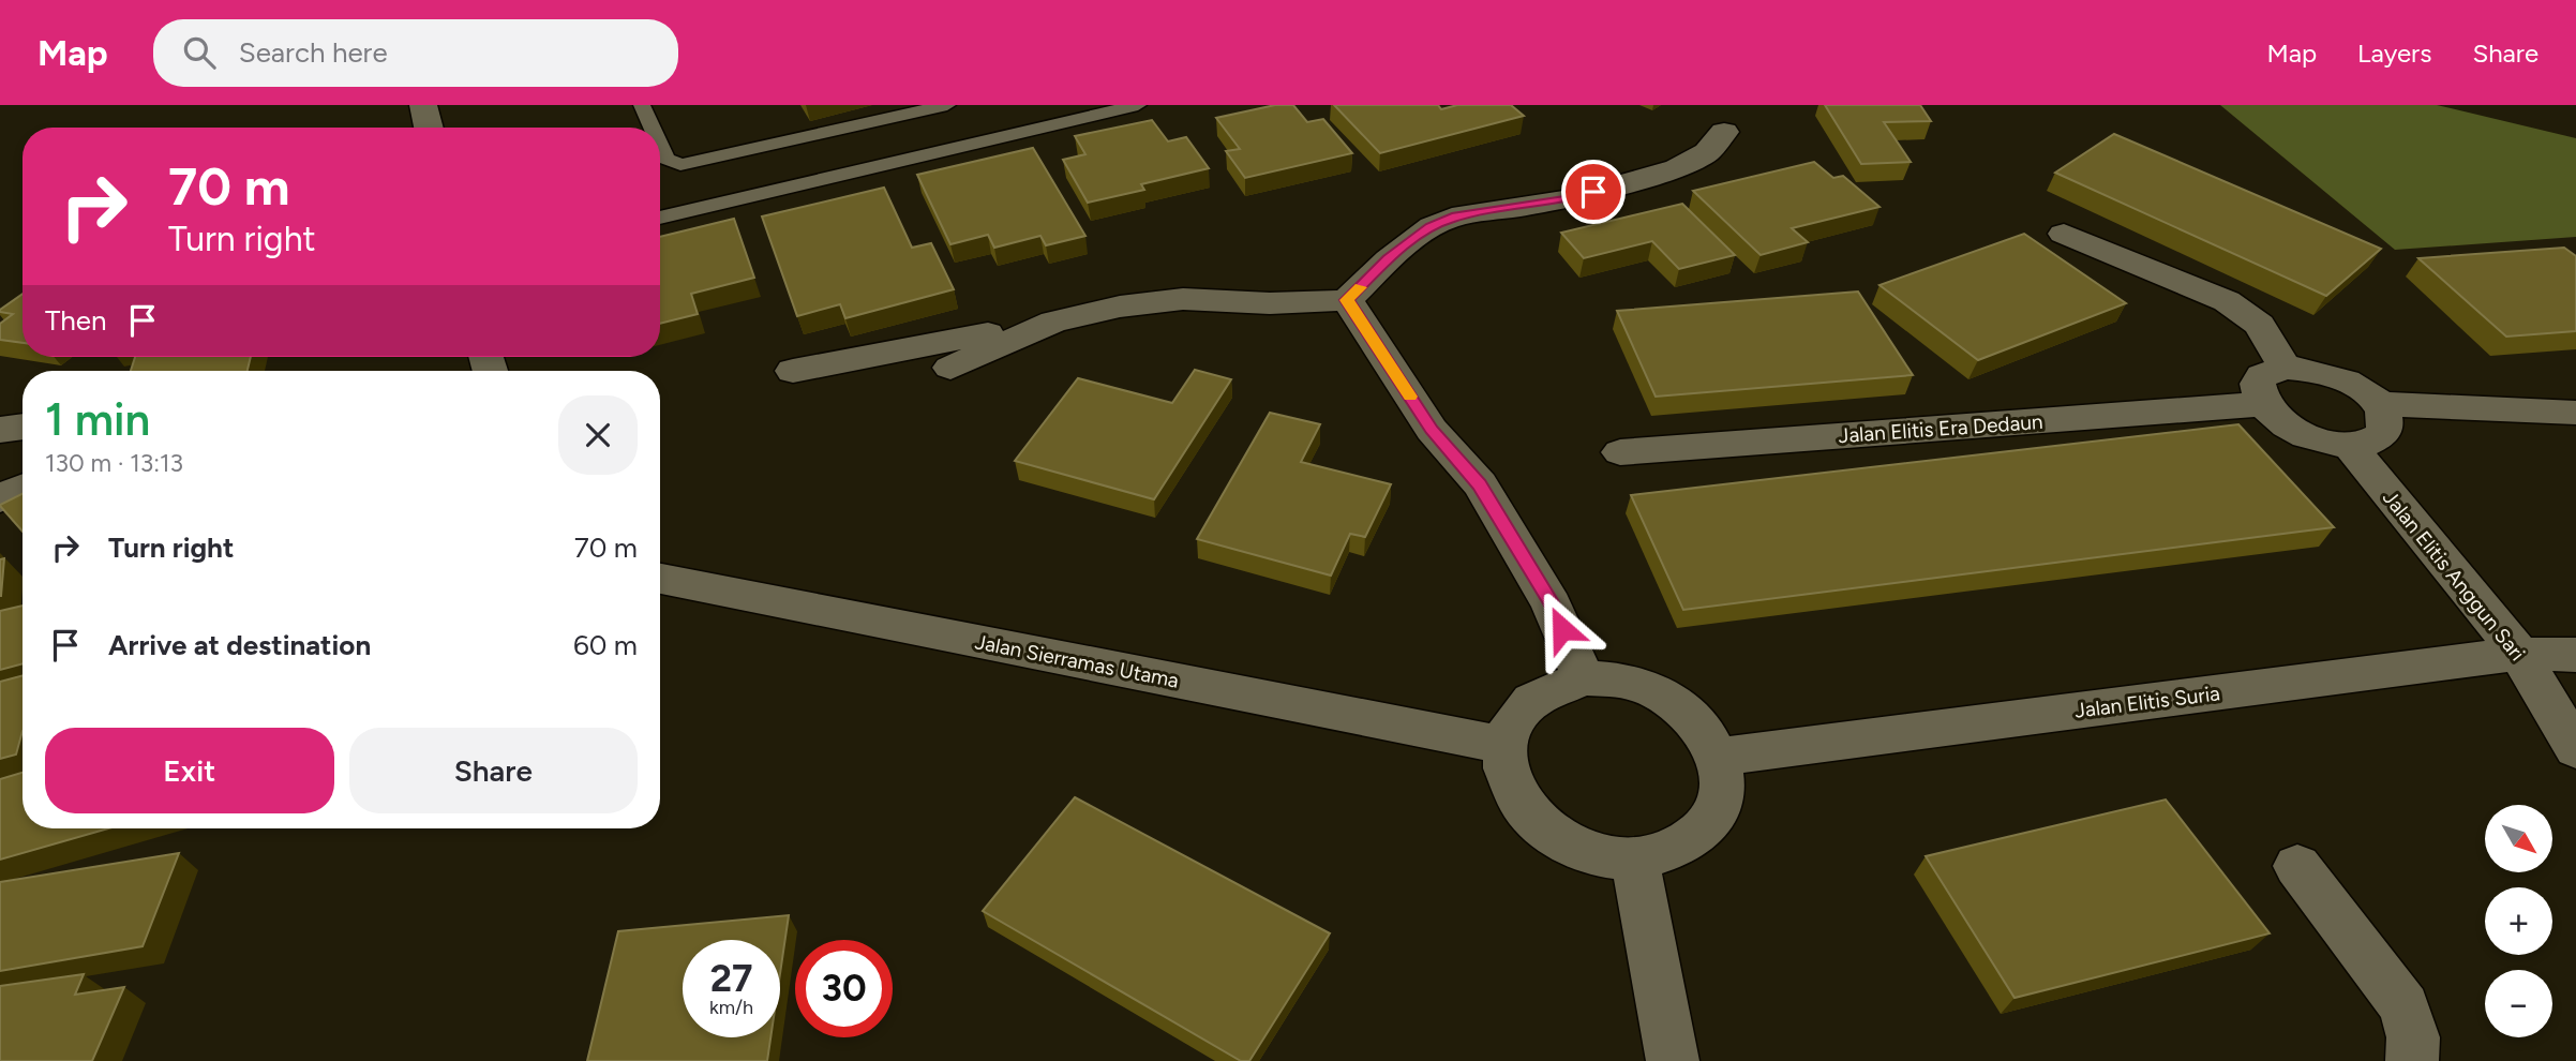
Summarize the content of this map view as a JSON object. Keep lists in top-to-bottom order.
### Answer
{
  "streets": {
    "street": [
      "Jalan Elitis Era Dedaun",
      "Jalan Elitis Anggun Sari",
      "Jalan Sierramas Utama",
      "Jalan Elitis Suria"
    ]
  },
  "crossings": [
    ["Jalan Elitis Anggun Sari", "Jalan Elitis Suria"],
    ["Jalan Sierramas Utama", "Jalan Elitis Suria"]
  ],
  "north": "bottom right",
  "page": {
    "header": "Map",
    "search": "Search here",
    "nav": ["Map", "Layers", "Share"],
    "turn": ["70 m", "Turn right"],
    "then": "Then",
    "heading": ["1 min", "130 m · 13:13"],
    "list": [
      {
        "name": "Turn right",
        "value": "70 m"
      },
      {
        "name": "Arrive at destination",
        "value": "60 m"
      }
    ],
    "buttons": ["Exit", "Share"],
    "map_buttons": ["+", "−"],
    "speed": "27 km/h",
    "limit": "30"
  }
}
